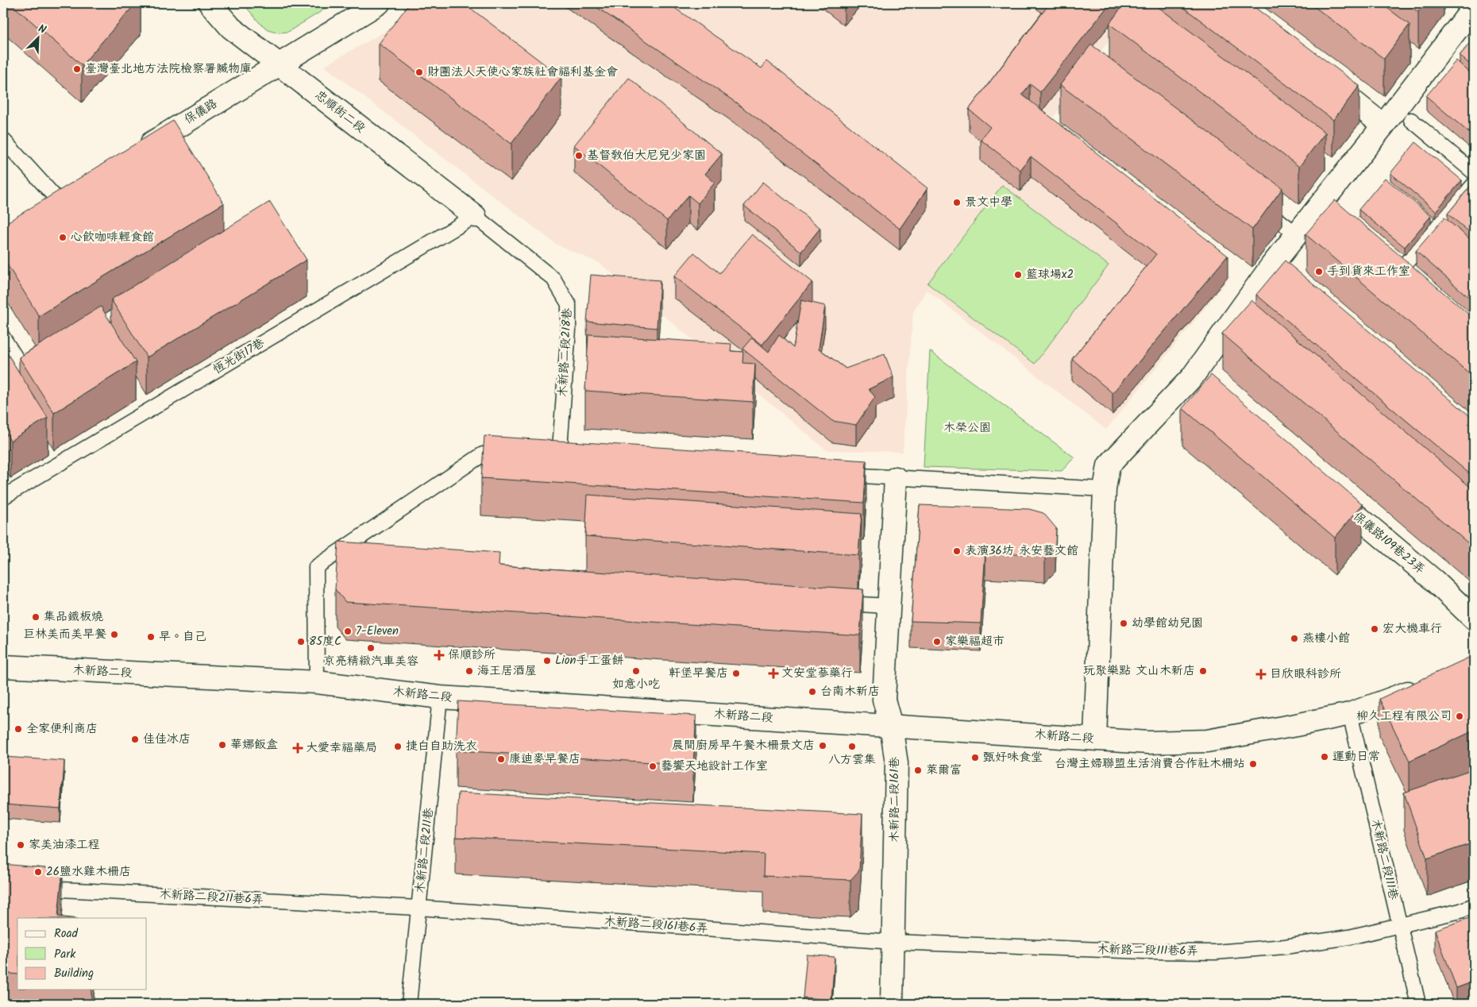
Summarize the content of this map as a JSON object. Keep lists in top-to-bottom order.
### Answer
{
  "streets": {
    "street": [
      "保儀路",
      "忠順街二段",
      "保儀路109巷23弄",
      "木新路二段",
      "木新路二段161巷"
    ],
    "lane": [
      "木新路二段218巷",
      "恆光街17巷",
      "木新路二段211巷",
      "木新路二段111巷",
      "木新路二段211巷6弄",
      "木新路二段161巷6弄",
      "木新路二段111巷6弄"
    ]
  },
  "crossings": [
    ["保儀路", "忠順街二段"],
    ["忠順街二段", "木新路二段218巷"],
    ["忠順街二段", "恆光街17巷"],
    ["木新路二段218巷", "恆光街17巷"],
    ["木新路二段", "木新路二段161巷"],
    ["木新路二段", "木新路二段211巷"],
    ["木新路二段", "木新路二段111巷"],
    ["木新路二段161巷", "木新路二段161巷6弄"],
    ["木新路二段161巷", "木新路二段111巷6弄"],
    ["木新路二段211巷", "木新路二段211巷6弄"],
    ["木新路二段211巷", "木新路二段161巷6弄"],
    ["木新路二段111巷", "木新路二段111巷6弄"],
    ["木新路二段211巷6弄", "木新路二段161巷6弄"],
    ["木新路二段161巷6弄", "木新路二段111巷6弄"]
  ],
  "parks": ["木榮公園"],
  "places": {
    "other": [
      "臺灣臺北地方法院檢察署贓物庫",
      "財團法人天使心家族社會福利基金會",
      "基督教伯大尼兒少家園",
      "景文中學",
      "心飲咖啡輕食館",
      "手到貨來工作室",
      "籃球場x2",
      "表演36坊 永安藝文館",
      "集品鐵板燒",
      "幼學館幼兒園",
      "宏大機車行",
      "7-Eleven",
      "巨林美而美早餐",
      "早。自己",
      "燕樓小館",
      "85度C",
      "家樂福超市",
      "京亮精緻汽車美容",
      "Lion手工蛋餅",
      "海王居酒屋",
      "如意小吃",
      "玩聚樂點 文山木新店",
      "軒堡早餐店",
      "台南木新店",
      "柳久工程有限公司",
      "全家便利商店",
      "佳佳冰店",
      "華娜飯盒",
      "晨間廚房早午餐木柵景文店",
      "捷白自助洗衣",
      "八方雲集",
      "運動日常",
      "甄好味食堂",
      "康迪麥早餐店",
      "台灣主婦聯盟生活消費合作社木柵站",
      "藝饗天地設計工作室",
      "萊爾富",
      "家美油漆工程",
      "26鹽水雞木柵店"
    ],
    "health": [
      "保順診所",
      "文安堂蔘藥行",
      "目欣眼科診所",
      "大愛幸福藥局"
    ]
  },
  "legend": ["Road", "Park", "Building"],
  "north": "top right"
}
